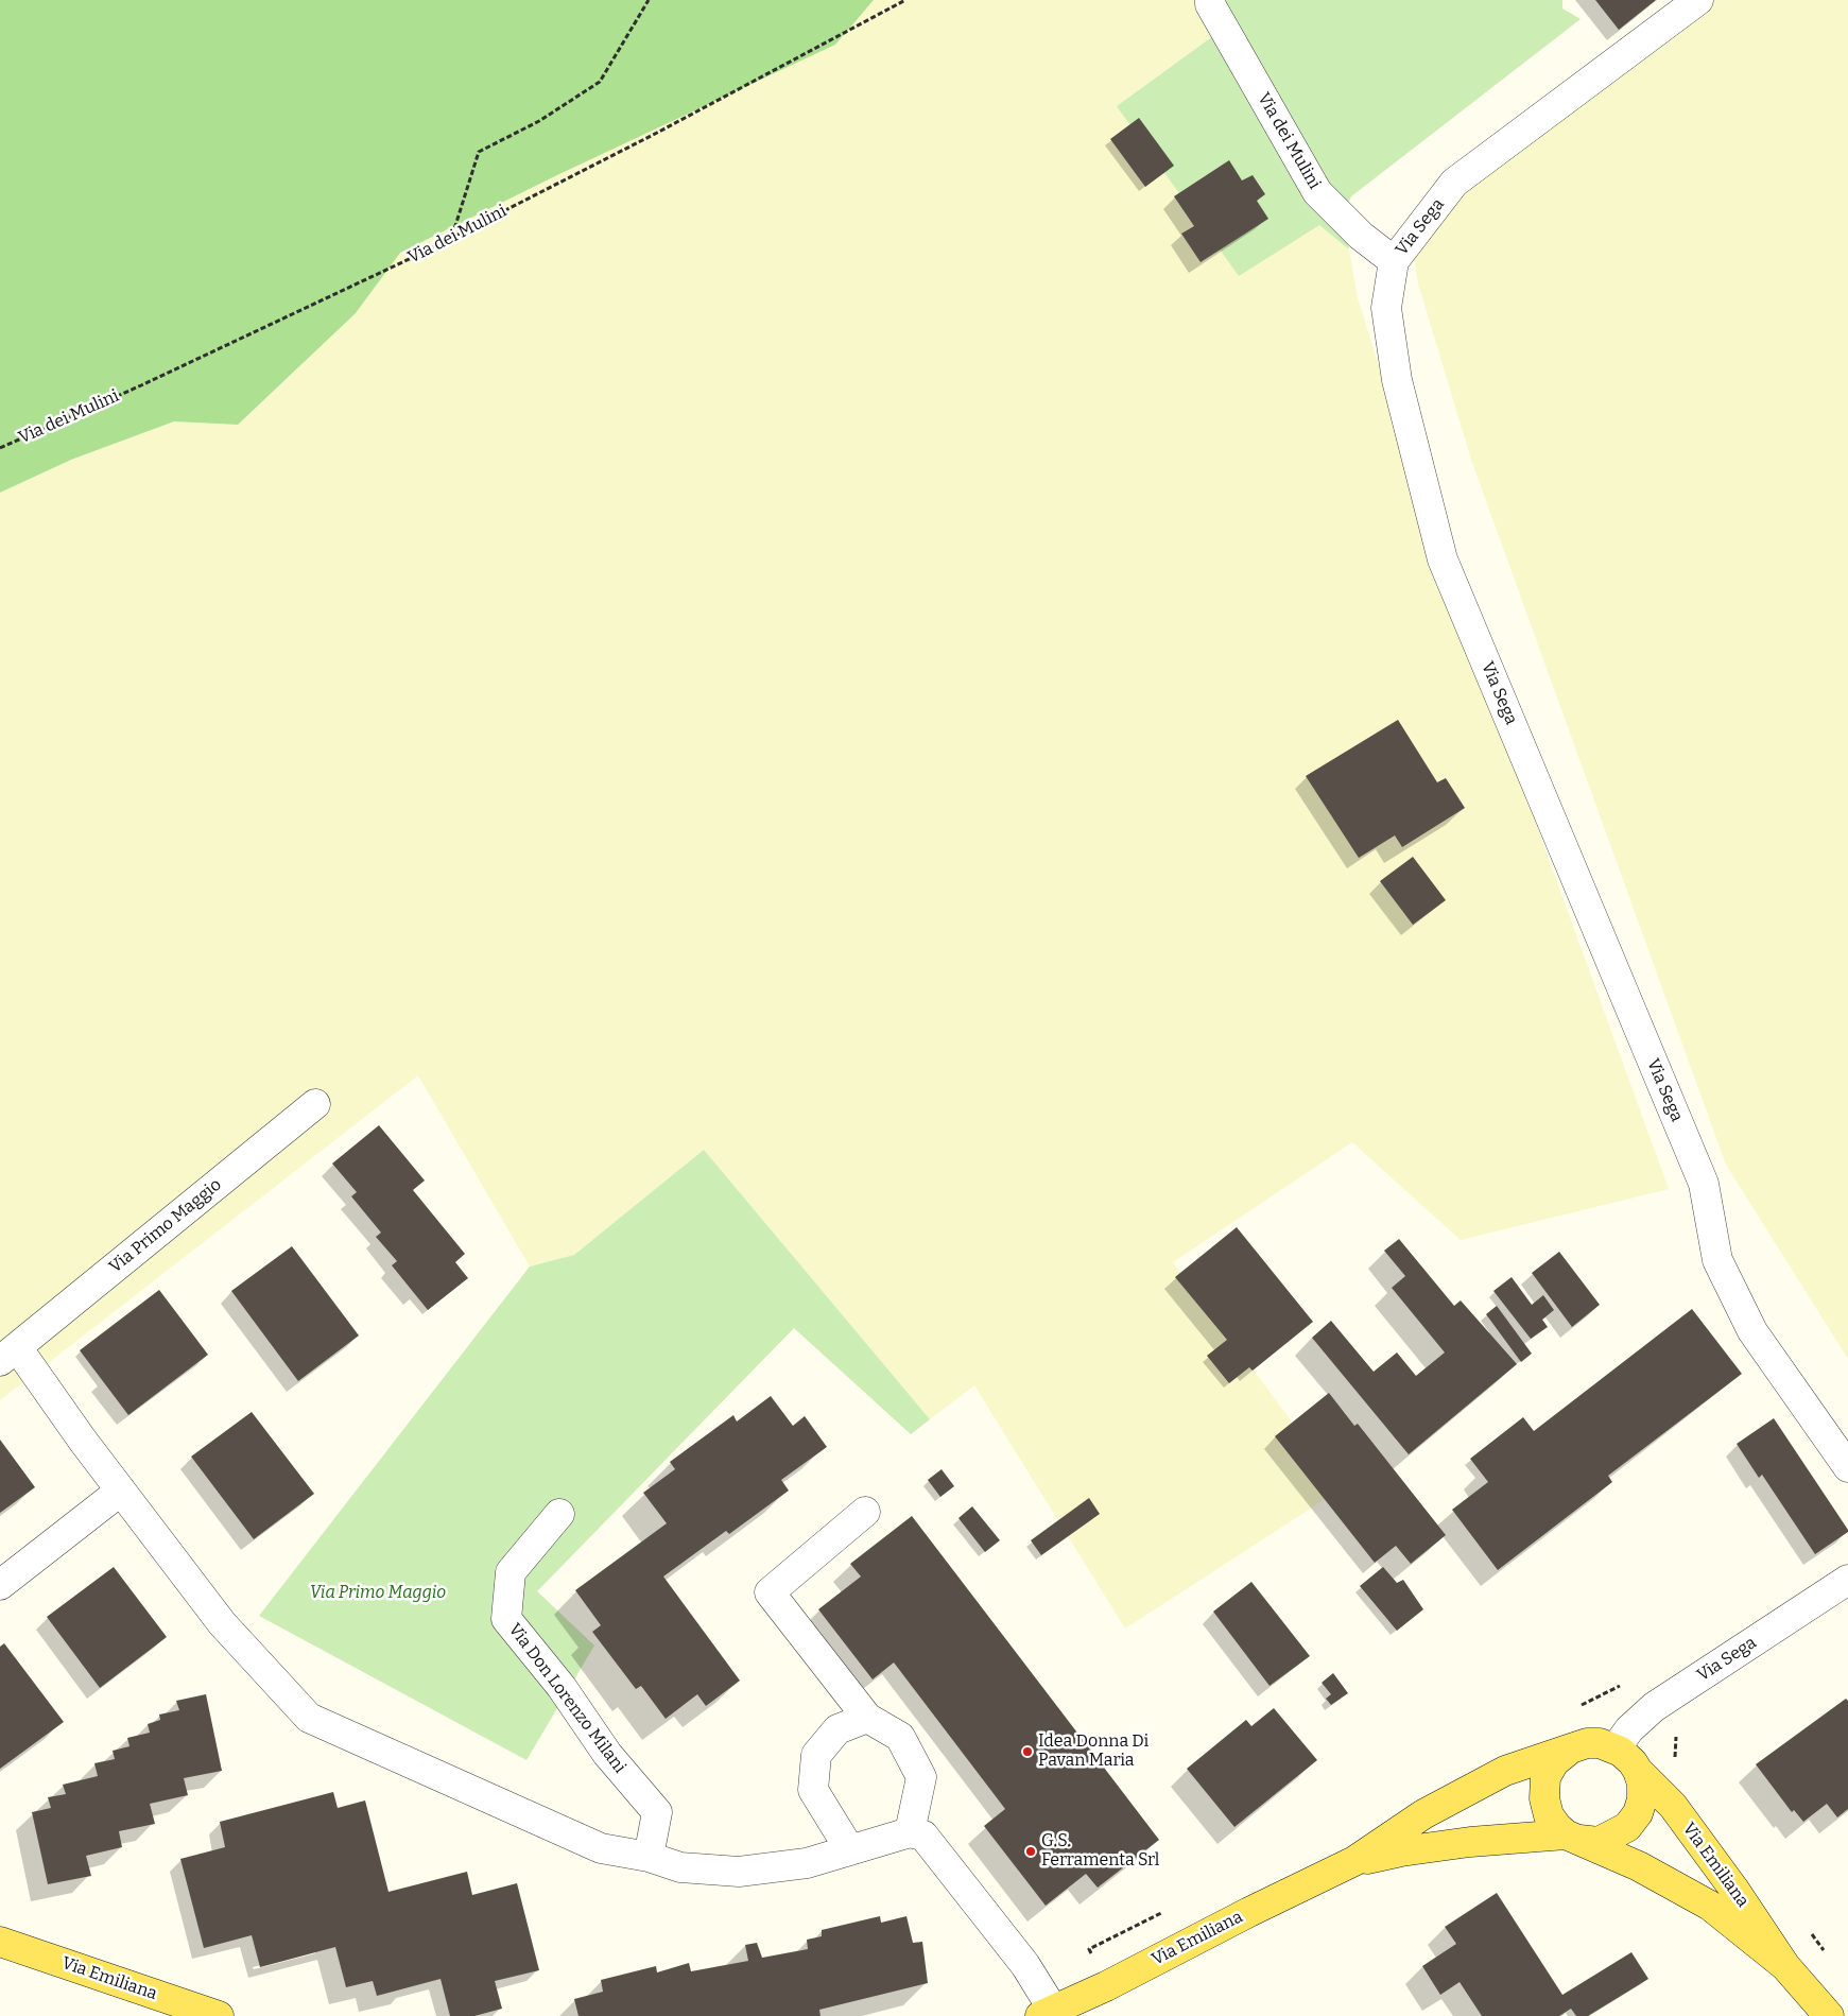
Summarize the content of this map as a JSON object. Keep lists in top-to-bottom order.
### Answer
{
  "streets": {
    "main road": ["Via Emiliana"],
    "street": [
      "Via dei Mulini",
      "Via Sega",
      "Via Primo Maggio",
      "Via Don Lorenzo Milani"
    ]
  },
  "crossings": [
    ["Via dei Mulini", "Via Sega"],
    ["Via Sega", "Via Emiliana"],
    ["Via Primo Maggio", "Via Don Lorenzo Milani"]
  ],
  "parks": ["Via Primo Maggio"],
  "places": ["Idea Donna Di Pavan Maria", "G.S. Ferramenta Srl"]
}
